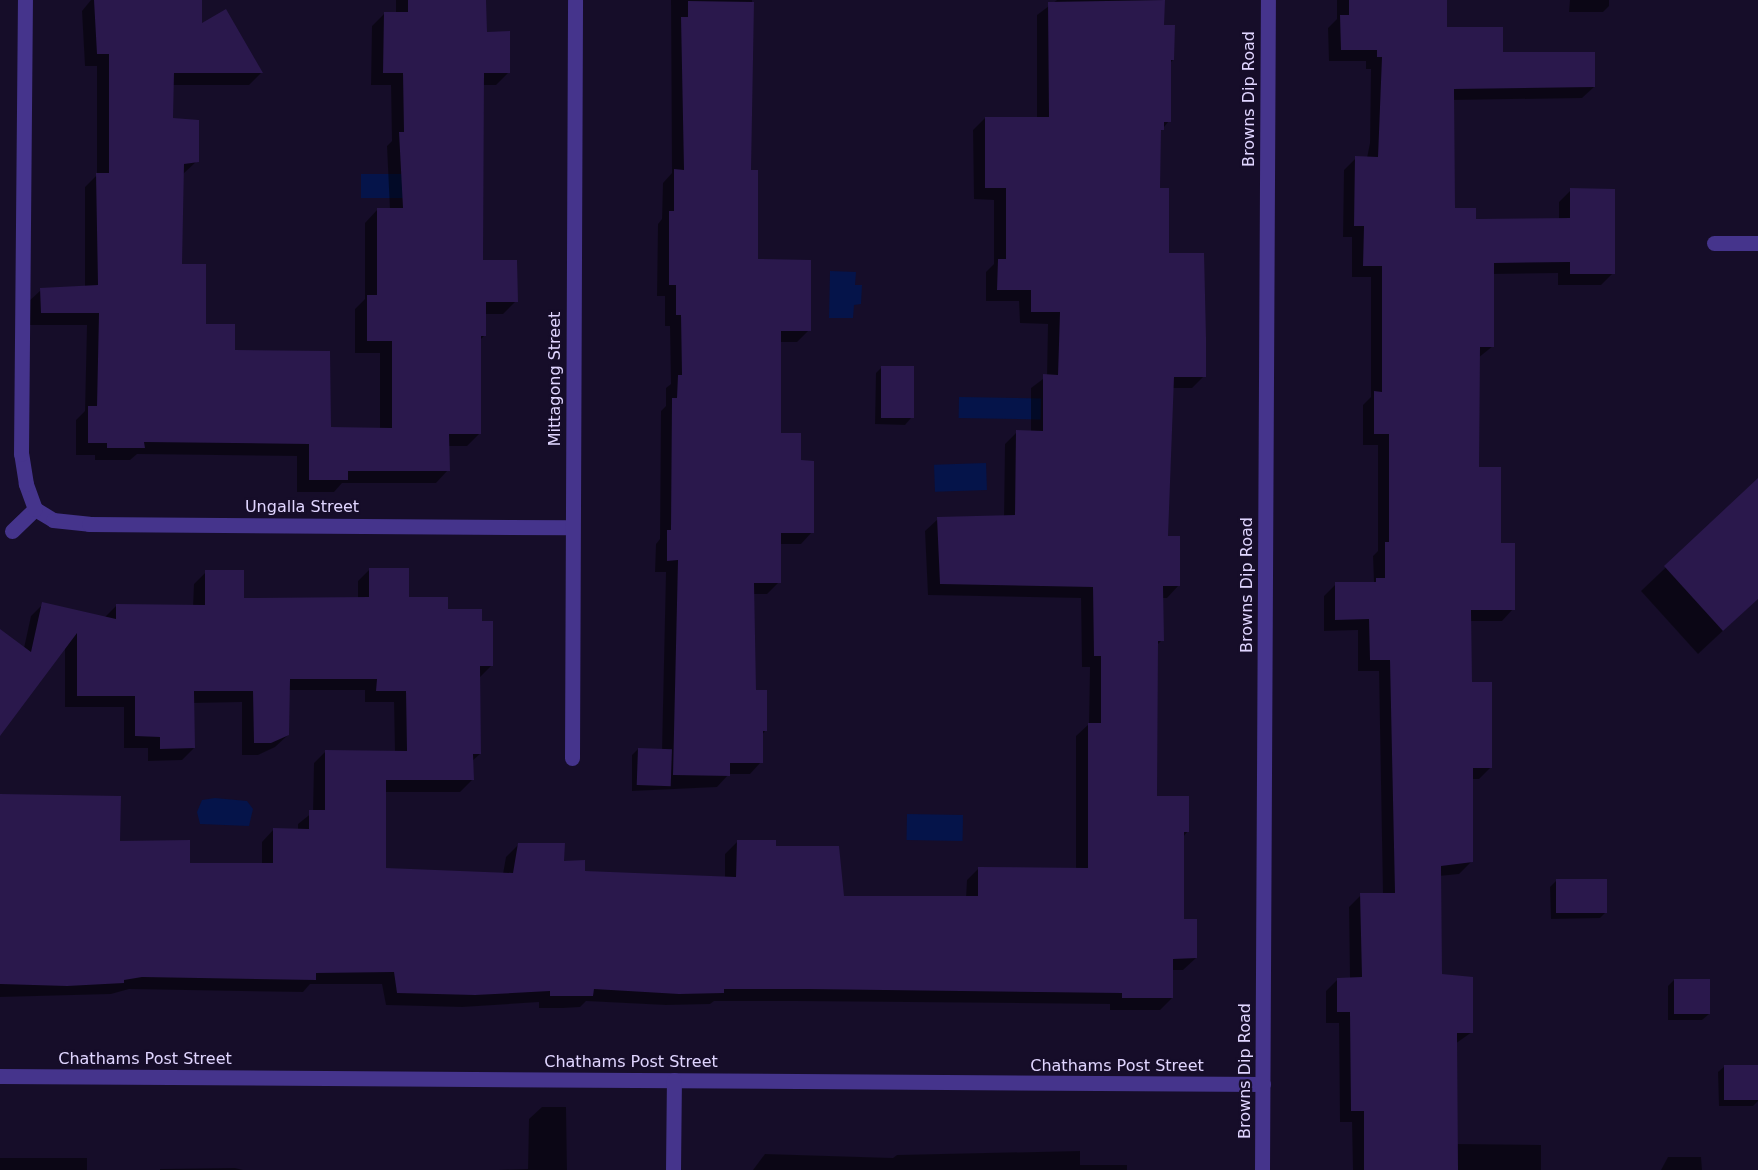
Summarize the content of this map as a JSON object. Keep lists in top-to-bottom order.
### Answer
{
  "streets": {
    "street": [
      "Browns Dip Road",
      "Mittagong Street",
      "Ungalla Street",
      "Chathams Post Street"
    ]
  },
  "crossings": [
    ["Browns Dip Road", "Chathams Post Street"],
    ["Mittagong Street", "Ungalla Street"]
  ]
}
